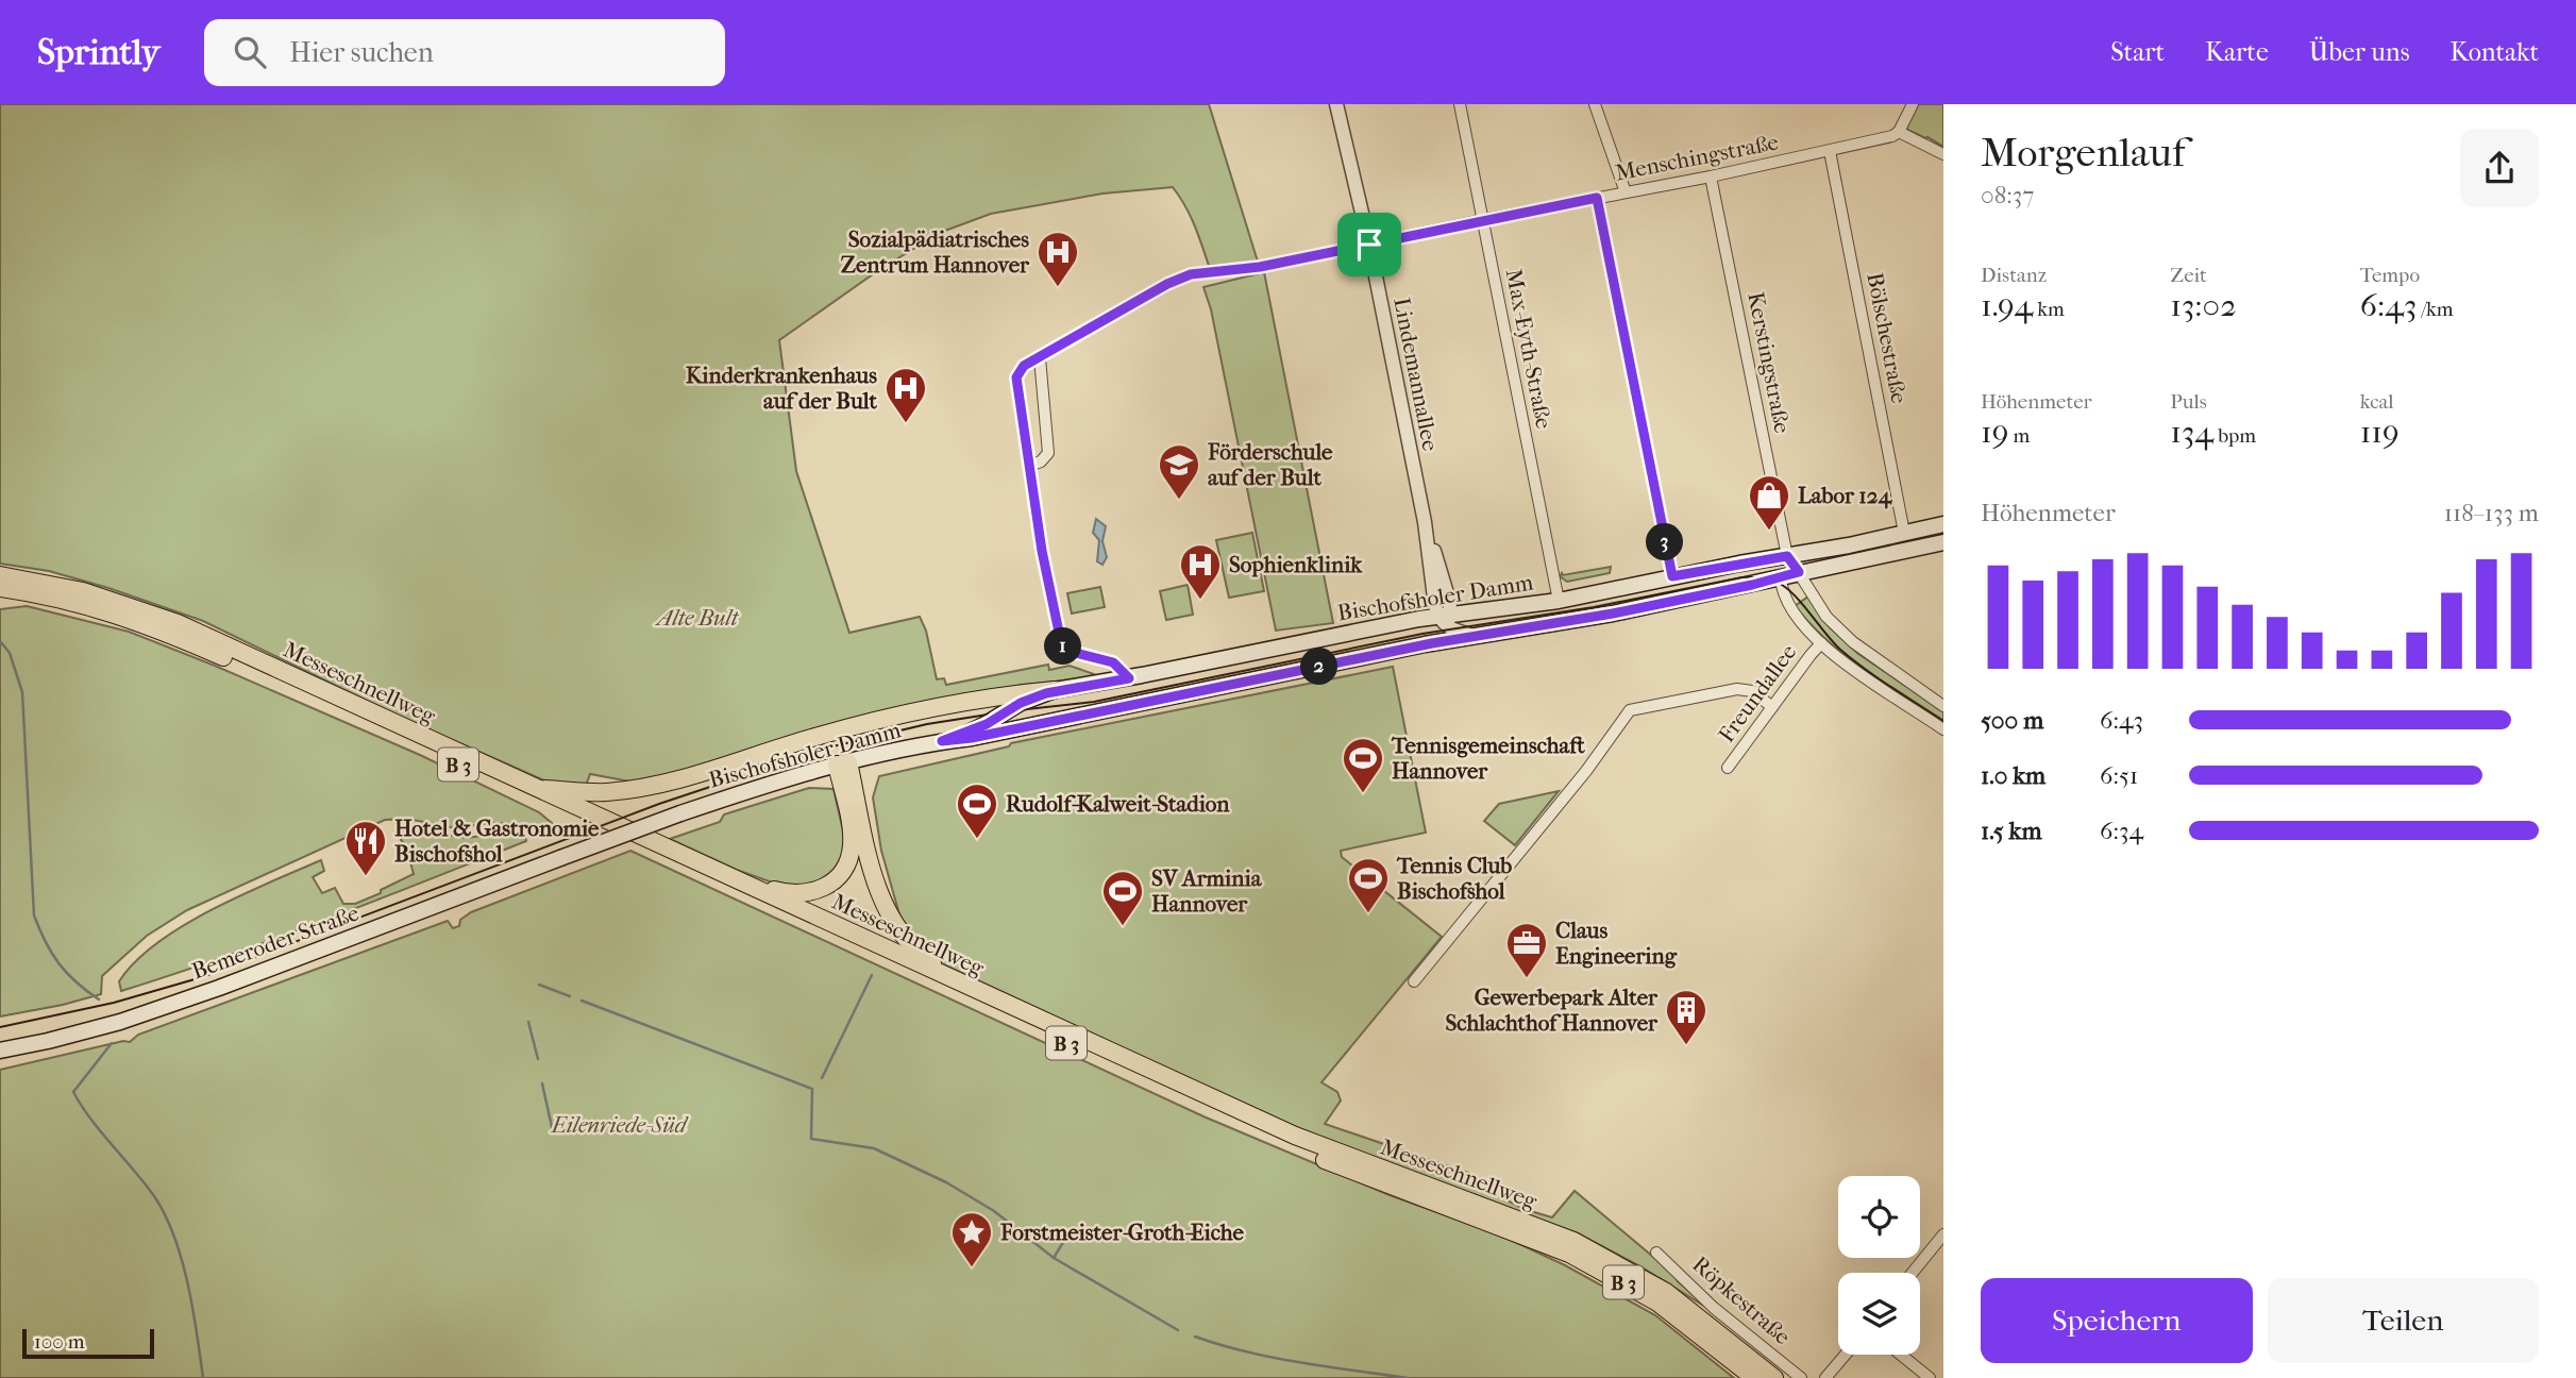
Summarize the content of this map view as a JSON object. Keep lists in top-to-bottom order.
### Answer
{
  "streets": {
    "highway": ["Messeschnellweg", "B 3"],
    "main road": ["Bischofsholer Damm", "Bemeroder Straße"],
    "street": [
      "Menschingstraße",
      "Bölschestraße",
      "Max-Eyth-Straße",
      "Kerstingstraße",
      "Lindemannallee",
      "Freundallee",
      "Röpkestraße"
    ]
  },
  "crossings": [
    ["Menschingstraße", "Bölschestraße"],
    ["Menschingstraße", "Max-Eyth-Straße"],
    ["Menschingstraße", "Kerstingstraße"],
    ["Menschingstraße", "Lindemannallee"],
    ["Bölschestraße", "Bischofsholer Damm"],
    ["Max-Eyth-Straße", "Bischofsholer Damm"],
    ["Kerstingstraße", "Bischofsholer Damm"],
    ["Lindemannallee", "Bischofsholer Damm"],
    ["Bischofsholer Damm", "Freundallee"],
    ["Bischofsholer Damm", "Bemeroder Straße"]
  ],
  "parks": ["Alte Bult", "Eilenriede-Süd"],
  "places": {
    "hospital": ["Sozialpädiatrisches Zentrum Hannover", "Kinderkrankenhaus auf der Bult", "Sophienklinik"],
    "school or university": ["Förderschule auf der Bult"],
    "shop": ["Labor 124"],
    "sports": [
      "Tennisgemeinschaft Hannover",
      "Rudolf-Kalweit-Stadion",
      "Tennis Club Bischofshol",
      "SV Arminia Hannover"
    ],
    "restaurant": ["Hotel & Gastronomie Bischofshol"],
    "office": ["Claus Engineering"],
    "building": ["Gewerbepark Alter Schlachthof Hannover"],
    "place": ["Forstmeister-Groth-Eiche"]
  },
  "scale_bar": "100 m",
  "page": {
    "header": "Sprintly",
    "search": "Hier suchen",
    "nav": [
      "Start",
      "Karte",
      "Über uns",
      "Kontakt"
    ],
    "heading": ["Morgenlauf", "08:37"],
    "stats": [
      ["Distanz", "1.94 km"],
      ["Zeit", "13:02"],
      ["Tempo", "6:43 /km"],
      ["Höhenmeter", "19 m"],
      ["Puls", "134 bpm"],
      ["kcal", "119"]
    ],
    "chart": ["Höhenmeter", "118–133 m"],
    "pins": ["3", "1", "2"],
    "list": [
      {
        "name": "500 m",
        "note": "6:43"
      },
      {
        "name": "1.0 km",
        "note": "6:51"
      },
      {
        "name": "1.5 km",
        "note": "6:34"
      }
    ],
    "buttons": ["Speichern", "Teilen"],
    "scale": "100 m"
  }
}
